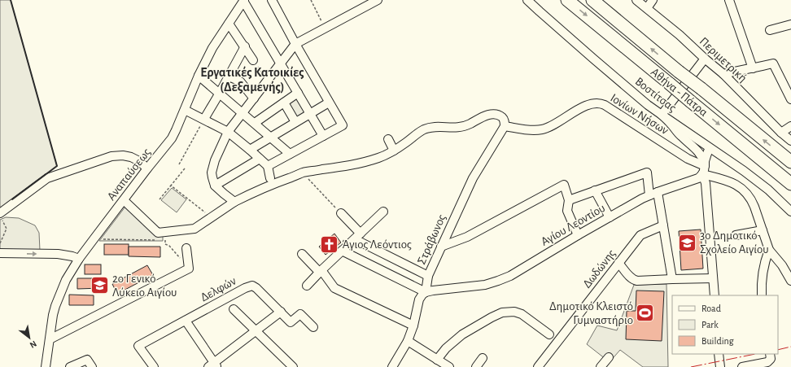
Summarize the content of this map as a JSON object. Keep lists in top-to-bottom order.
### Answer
{
  "streets": {
    "highway": ["Αθήνα - Πάτρα"],
    "street": [
      "Περιμετρική",
      "Βοστίτσας",
      "Ιονίων Νήσων",
      "Αναπαύσεως",
      "Αγίου Λεοντίου",
      "Στράβωνος",
      "Δωδώνης",
      "Δελφών"
    ]
  },
  "crossings": [
    ["Ιονίων Νήσων", "Στράβωνος"],
    ["Αγίου Λεοντίου", "Στράβωνος"]
  ],
  "districts": ["Εργατικές Κατοικίες (Δεξαμενής)"],
  "places": {
    "school or university": ["3ο Δημοτικό Σχολείο Αιγίου", "2ο Γενικό Λύκειο Αιγίου"],
    "church": ["Άγιος Λεόντιος"],
    "sports": ["Δημοτικό Κλειστό Γυμναστήριο"]
  },
  "legend": ["Road", "Park", "Building"],
  "north": "bottom right"
}
